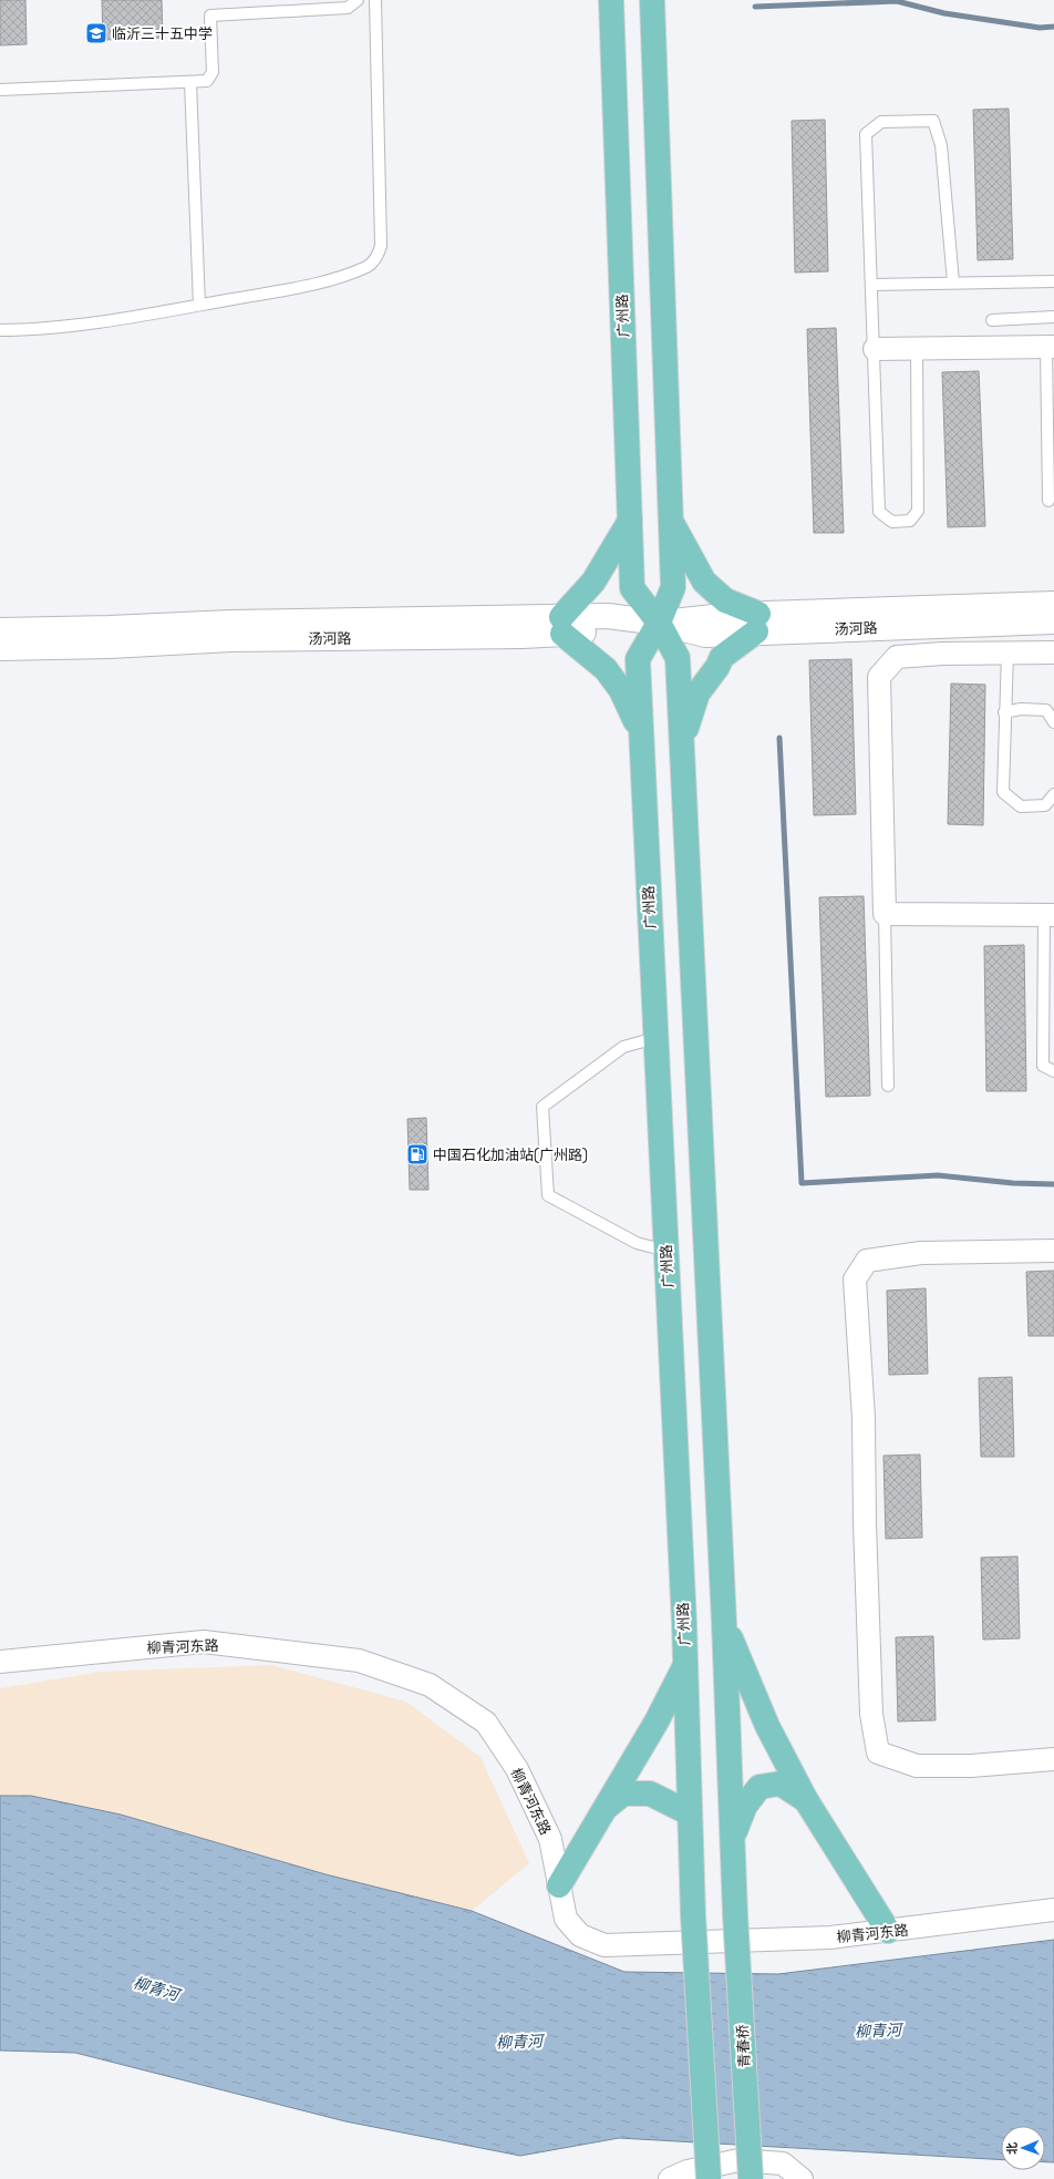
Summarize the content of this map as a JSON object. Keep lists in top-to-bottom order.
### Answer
{
  "streets": {
    "main road": ["广州路", "青春桥"],
    "street": ["汤河路", "柳青河东路"]
  },
  "crossings": [
    ["广州路", "汤河路"],
    ["广州路", "青春桥"]
  ],
  "water": ["柳青河"],
  "places": {
    "school or university": ["临沂三十五中学"],
    "fuel station": ["中国石化加油站(广州路)"]
  },
  "north": "left"
}
